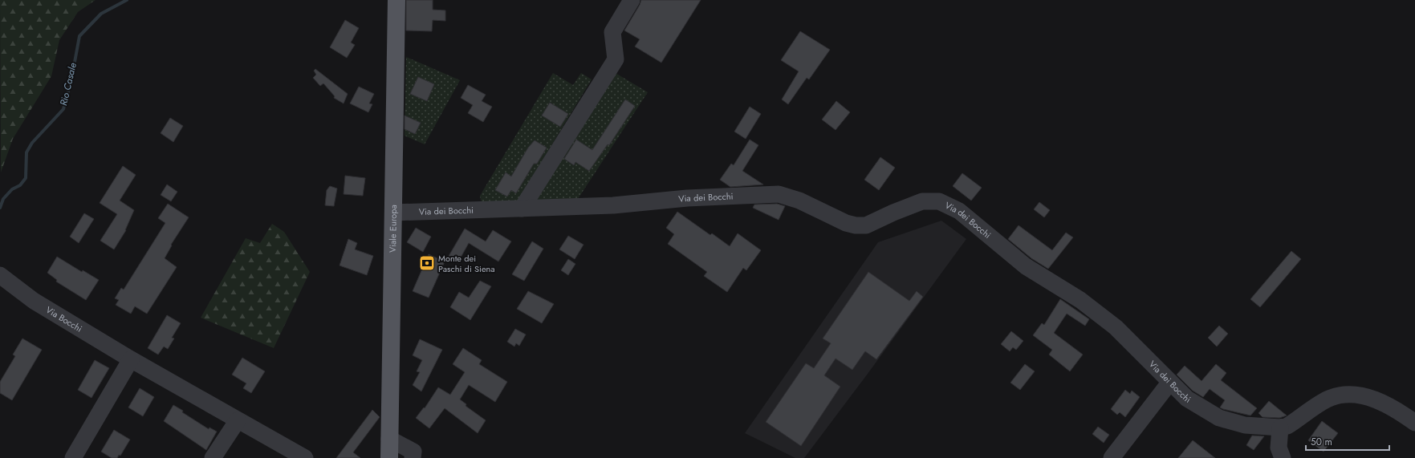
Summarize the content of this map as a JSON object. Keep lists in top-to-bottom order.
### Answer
{
  "streets": {
    "main road": ["Viale Europa"],
    "street": ["Via dei Bocchi", "Via Bocchi"]
  },
  "crossings": [
    ["Via dei Bocchi", "Viale Europa"]
  ],
  "water": ["Rio Casale"],
  "places": {
    "bank": ["Monte dei Paschi di Siena"]
  },
  "scale_bar": "50 m"
}
